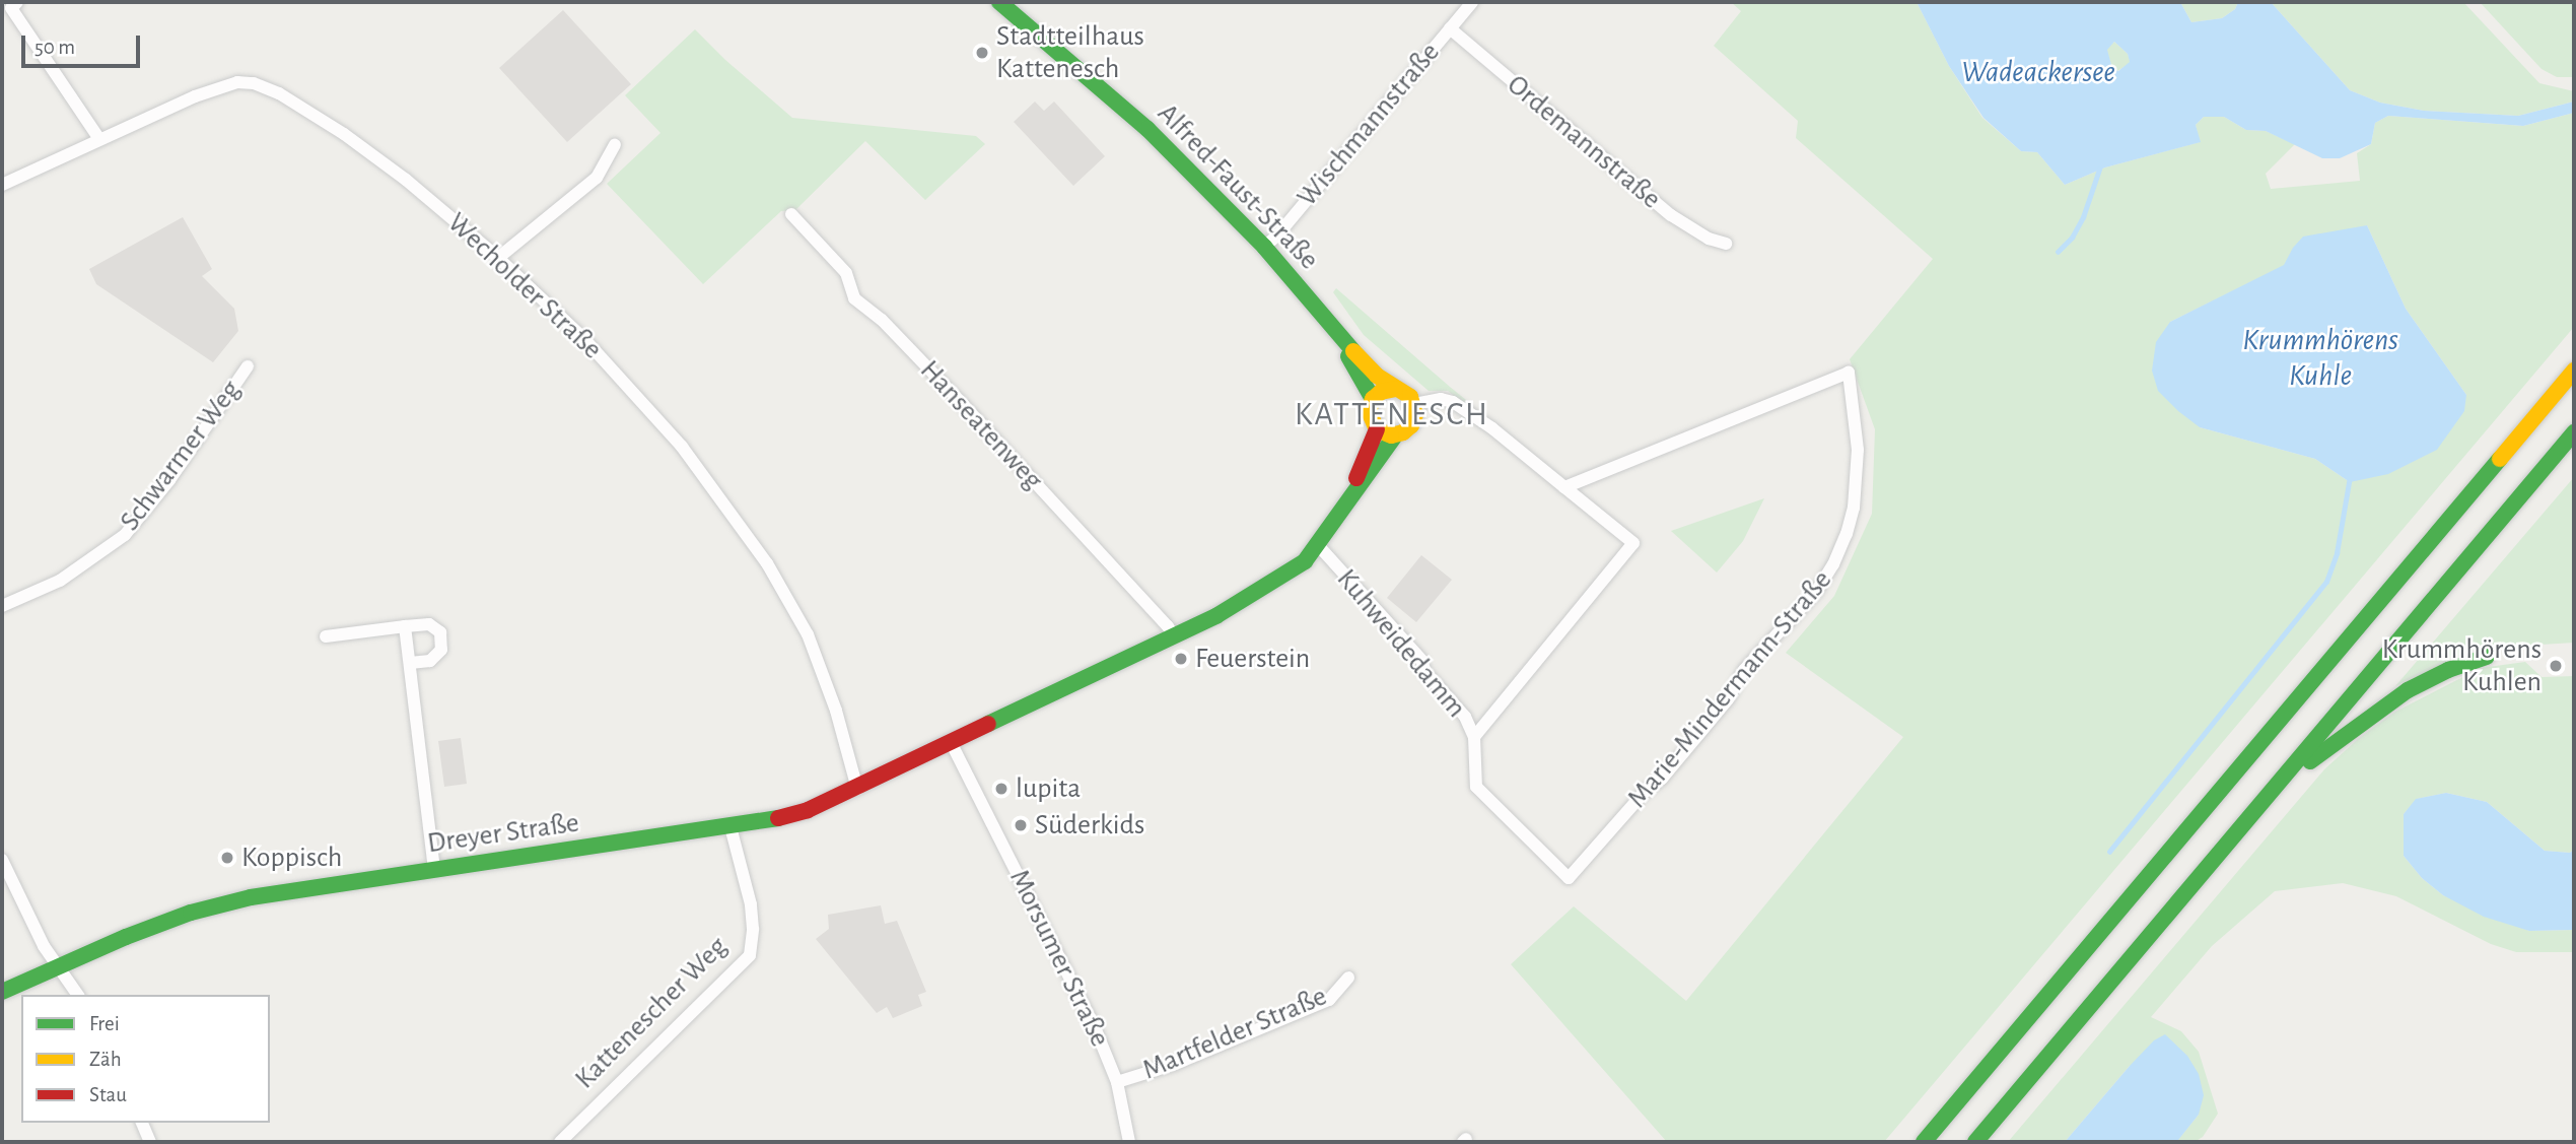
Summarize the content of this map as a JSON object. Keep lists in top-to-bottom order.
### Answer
{
  "streets": {
    "main road": ["Alfred-Faust-Straße", "Dreyer Straße"],
    "street": [
      "Wischmannstraße",
      "Ordemannstraße",
      "Wecholder Straße",
      "Hanseatenweg",
      "Schwarmer Weg",
      "Kuhweidedamm",
      "Marie-Mindermann-Straße",
      "Morsumer Straße",
      "Kattenescher Weg",
      "Martfelder Straße"
    ]
  },
  "crossings": [
    ["Wischmannstraße", "Ordemannstraße"],
    ["Wischmannstraße", "Alfred-Faust-Straße"],
    ["Wecholder Straße", "Dreyer Straße"],
    ["Kuhweidedamm", "Marie-Mindermann-Straße"],
    ["Dreyer Straße", "Morsumer Straße"],
    ["Dreyer Straße", "Kattenescher Weg"],
    ["Morsumer Straße", "Martfelder Straße"]
  ],
  "districts": ["KATTENESCH"],
  "water": ["Wadeackersee", "Krummhörens Kuhle"],
  "places": [
    "Stadtteilhaus Kattenesch",
    "Feuerstein",
    "Krummhörens Kuhlen",
    "lupita",
    "Süderkids",
    "Koppisch"
  ],
  "legend": ["Frei", "Zäh", "Stau"],
  "scale_bar": "50 m"
}
